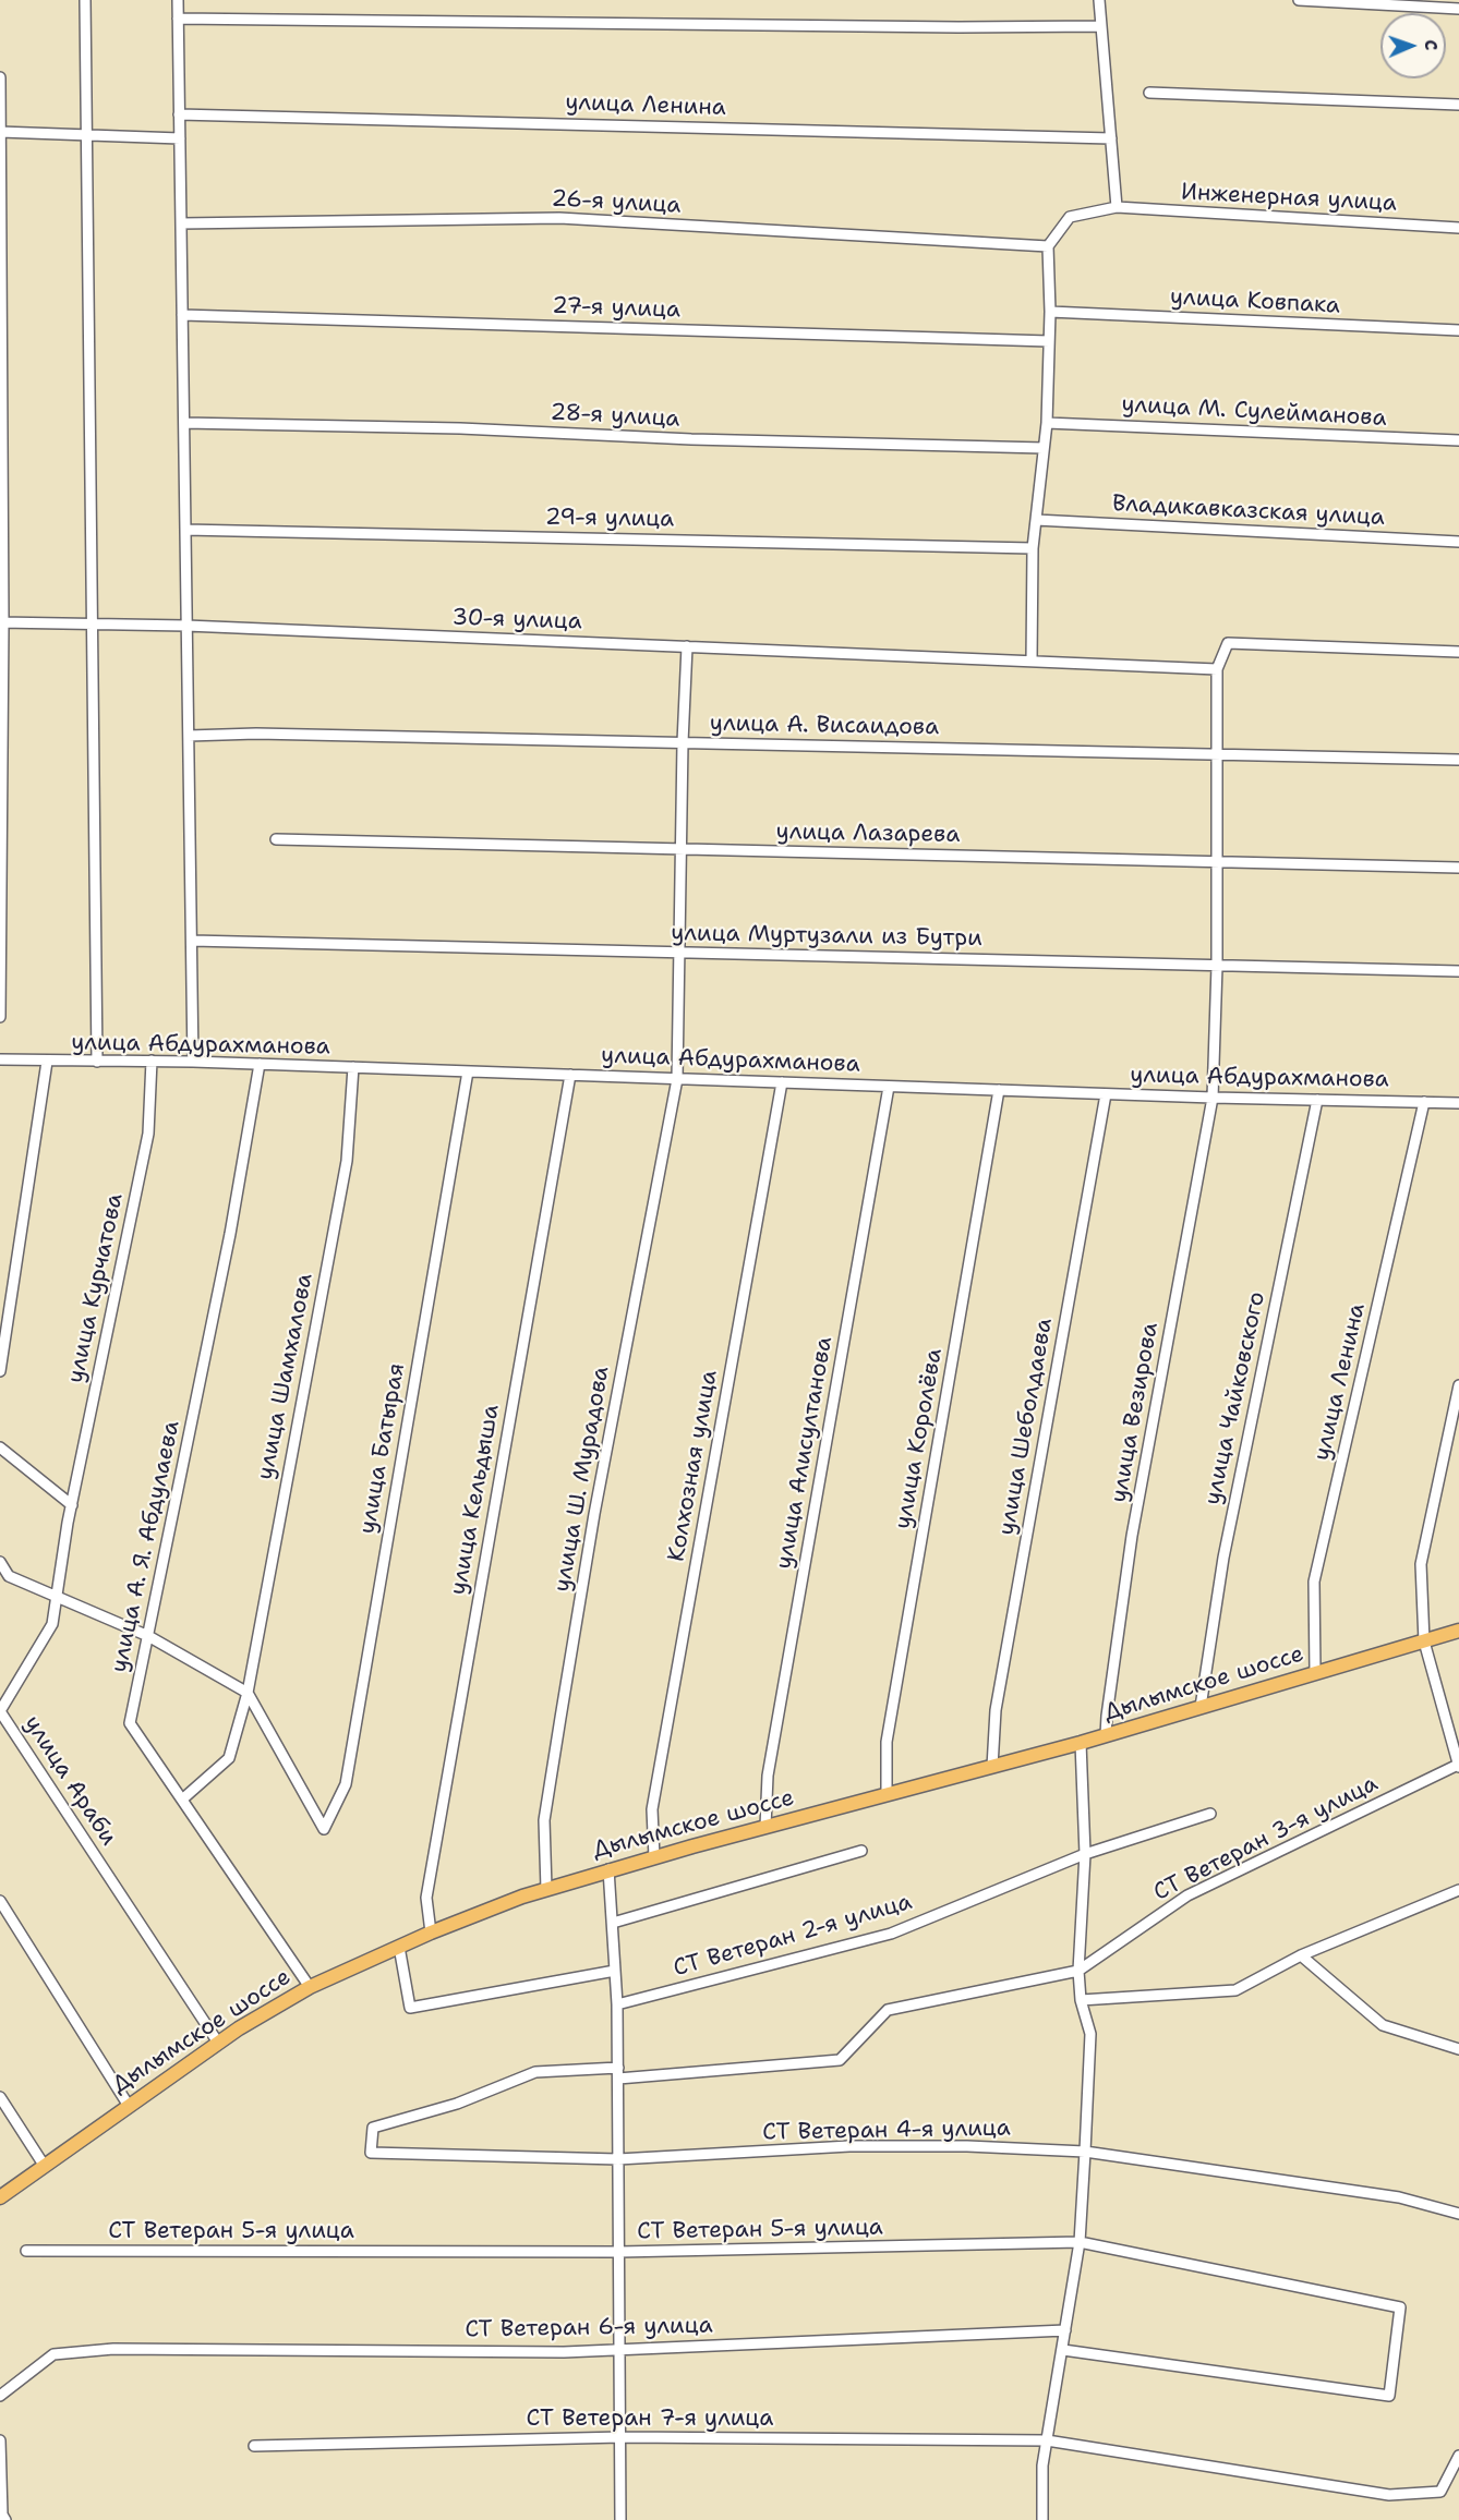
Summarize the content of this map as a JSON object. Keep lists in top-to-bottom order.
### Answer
{
  "streets": {
    "main road": ["Дылымское шоссе"],
    "street": [
      "улица Ленина",
      "Инженерная улица",
      "26-я улица",
      "улица Ковпака",
      "27-я улица",
      "улица М. Сулейманова",
      "28-я улица",
      "Владикавказская улица",
      "29-я улица",
      "30-я улица",
      "улица А. Висаидова",
      "улица Лазарева",
      "улица Муртузали из Бутри",
      "улица Абдурахманова",
      "улица Курчатова",
      "улица Шамхалова",
      "улица Чайковского",
      "улица Везирова",
      "улица Шеболдаева",
      "улица Королёва",
      "улица Батырая",
      "улица Алисултанова",
      "Колхозная улица",
      "улица Ш. Мурадова",
      "улица Кельдыша",
      "улица А. Я. Абдулаева",
      "улица Араби",
      "СТ Ветеран 3-я улица",
      "СТ Ветеран 2-я улица",
      "СТ Ветеран 4-я улица",
      "СТ Ветеран 5-я улица",
      "СТ Ветеран 6-я улица",
      "СТ Ветеран 7-я улица"
    ]
  },
  "crossings": [
    ["улица Ленина", "улица Абдурахманова"],
    ["улица Ленина", "Дылымское шоссе"],
    ["Инженерная улица", "26-я улица"],
    ["30-я улица", "улица Везирова"],
    ["30-я улица", "улица Ш. Мурадова"],
    ["улица А. Висаидова", "улица Везирова"],
    ["улица А. Висаидова", "улица Ш. Мурадова"],
    ["улица Лазарева", "улица Везирова"],
    ["улица Лазарева", "улица Ш. Мурадова"],
    ["улица Муртузали из Бутри", "улица Везирова"],
    ["улица Муртузали из Бутри", "улица Ш. Мурадова"],
    ["улица Абдурахманова", "улица Курчатова"],
    ["улица Абдурахманова", "улица Шамхалова"],
    ["улица Абдурахманова", "улица Чайковского"],
    ["улица Абдурахманова", "улица Везирова"],
    ["улица Абдурахманова", "улица Шеболдаева"],
    ["улица Абдурахманова", "улица Королёва"],
    ["улица Абдурахманова", "улица Батырая"],
    ["улица Абдурахманова", "улица Алисултанова"],
    ["улица Абдурахманова", "Колхозная улица"],
    ["улица Абдурахманова", "улица Ш. Мурадова"],
    ["улица Абдурахманова", "улица Кельдыша"],
    ["улица Абдурахманова", "улица А. Я. Абдулаева"],
    ["улица Курчатова", "улица Араби"],
    ["улица Шамхалова", "улица Батырая"],
    ["улица Шамхалова", "улица А. Я. Абдулаева"],
    ["улица Чайковского", "Дылымское шоссе"],
    ["улица Везирова", "Дылымское шоссе"],
    ["улица Шеболдаева", "Дылымское шоссе"],
    ["улица Королёва", "Дылымское шоссе"],
    ["улица Алисултанова", "Дылымское шоссе"],
    ["Колхозная улица", "Дылымское шоссе"],
    ["улица Ш. Мурадова", "Дылымское шоссе"],
    ["улица Кельдыша", "Дылымское шоссе"],
    ["улица А. Я. Абдулаева", "Дылымское шоссе"],
    ["Дылымское шоссе", "улица Араби"],
    ["СТ Ветеран 3-я улица", "СТ Ветеран 4-я улица"]
  ],
  "north": "right"
}
